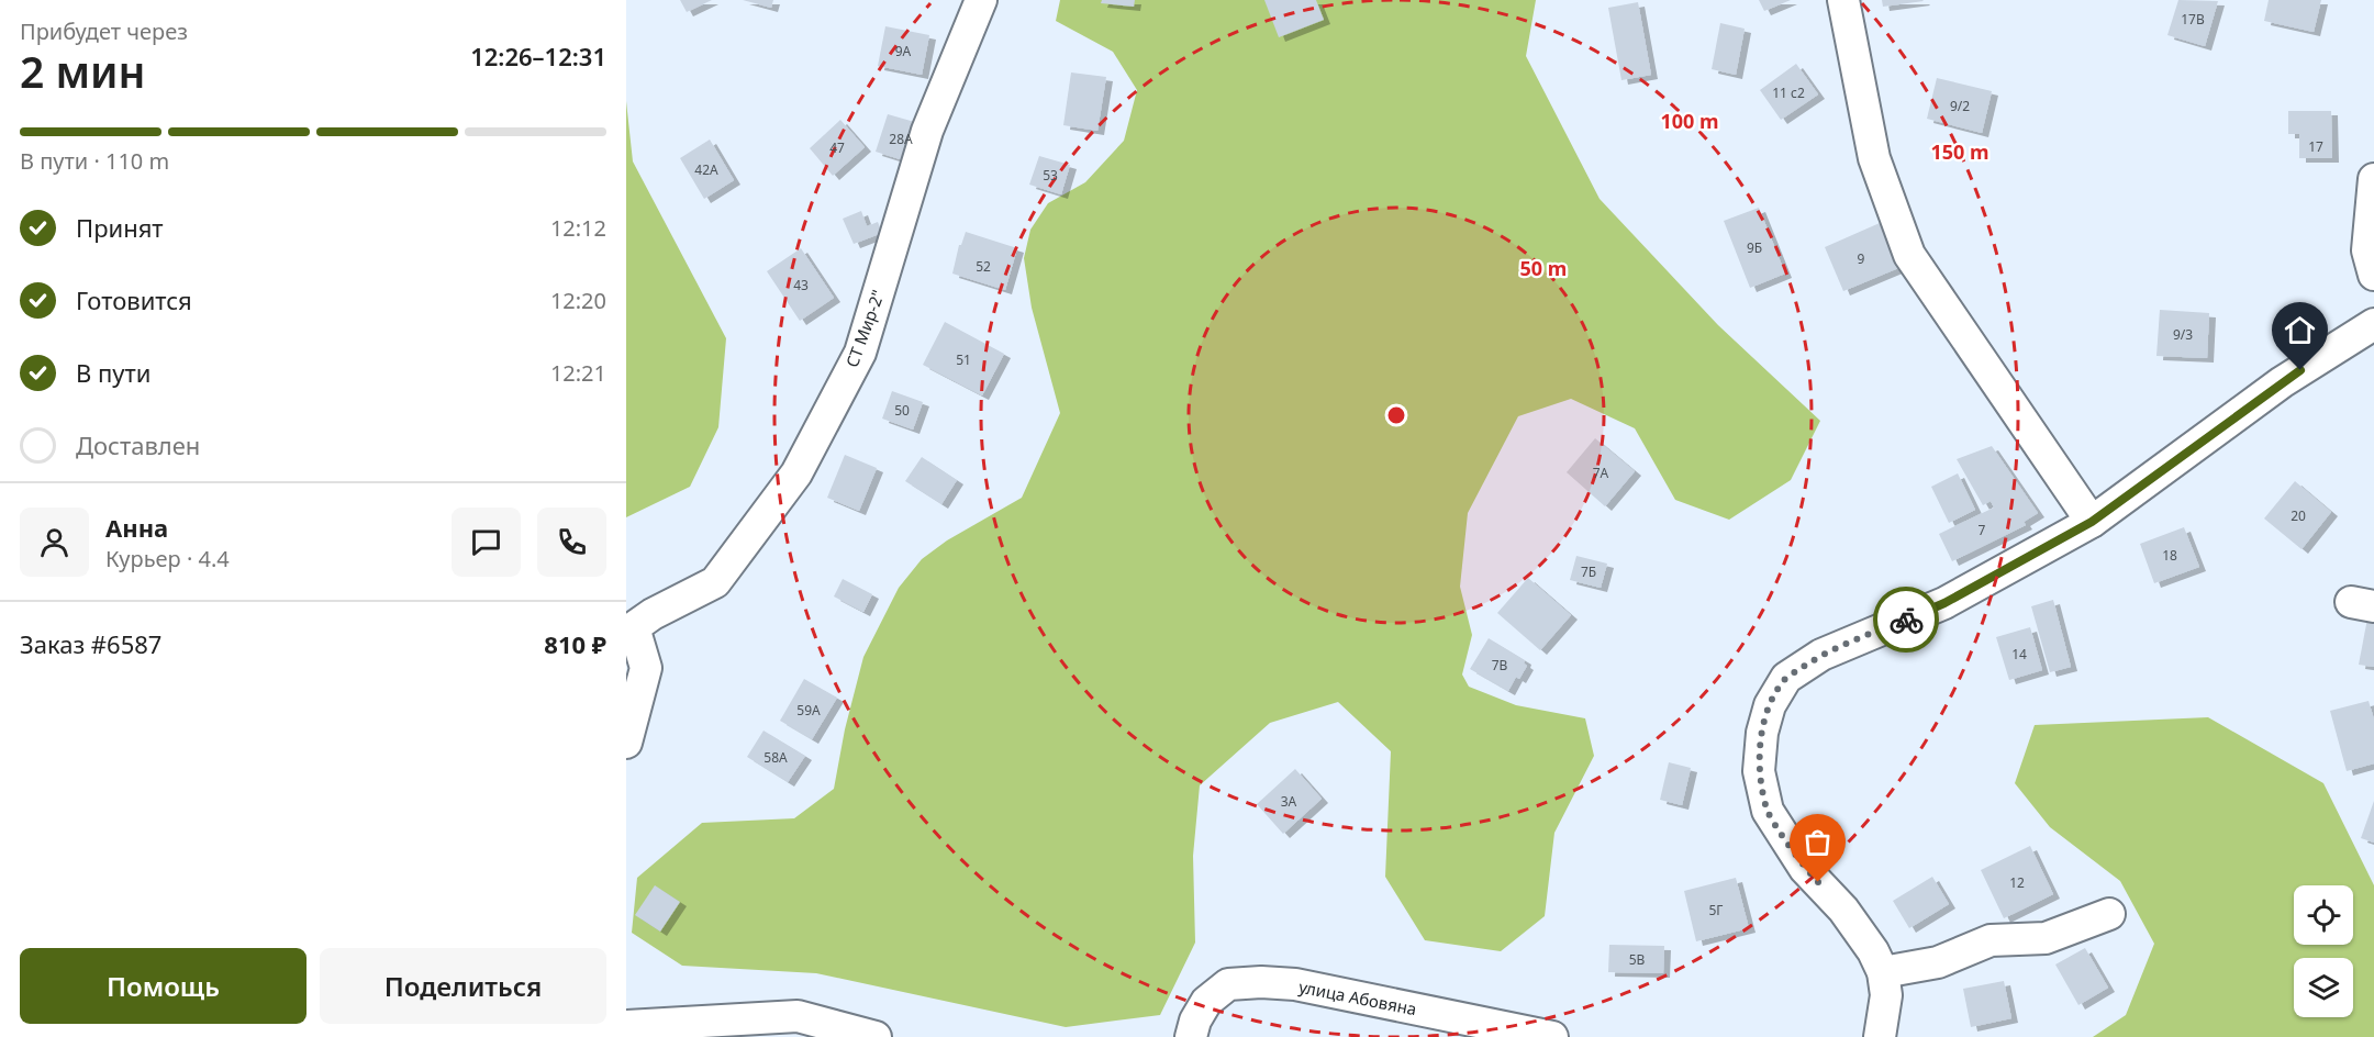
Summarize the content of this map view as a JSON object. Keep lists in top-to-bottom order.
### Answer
{
  "streets": {
    "street": ["СТ Мир-2\"", "улица Абовяна"]
  },
  "house_numbers": [
    "17В",
    "9А",
    "11 с2",
    "9/2",
    "28А",
    "17",
    "47",
    "42А",
    "53",
    "9Б",
    "9",
    "52",
    "43",
    "9/3",
    "51",
    "50",
    "7А",
    "20",
    "7",
    "18",
    "7Б",
    "14",
    "7В",
    "59А",
    "58А",
    "3А",
    "12",
    "5Г",
    "5В"
  ],
  "page": {
    "heading": ["2 мин", "Прибудет через", "12:26–12:31"],
    "panel": [
      "Анна",
      "Курьер · 4.4",
      "Заказ #6587",
      "810 ₽"
    ],
    "bar": "В пути · 110 m",
    "list": [
      ["Принят", "12:12"],
      ["Готовится", "12:20"],
      ["В пути", "12:21"],
      "Доставлен"
    ],
    "buttons": ["Помощь", "Поделиться"]
  },
  "rings": ["100 m", "150 m", "50 m"]
}
